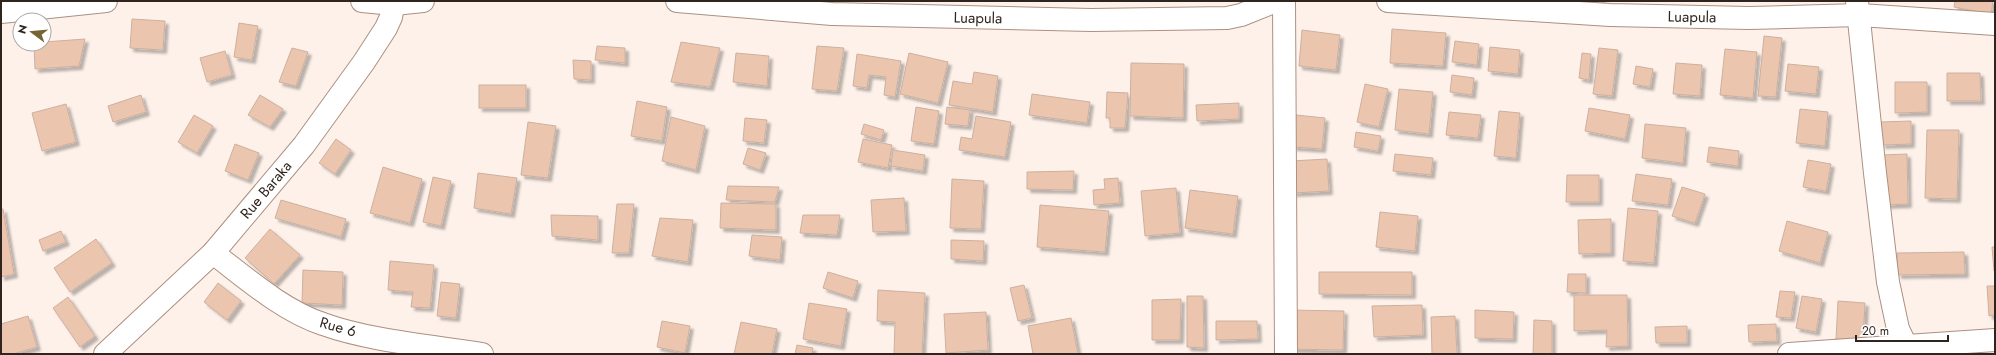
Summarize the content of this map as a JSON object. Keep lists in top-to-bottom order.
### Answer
{
  "streets": {
    "street": ["Luapula", "Rue Baraka", "Rue 6"]
  },
  "crossings": [
    ["Rue Baraka", "Rue 6"]
  ],
  "scale_bar": "20 m",
  "north": "left"
}
